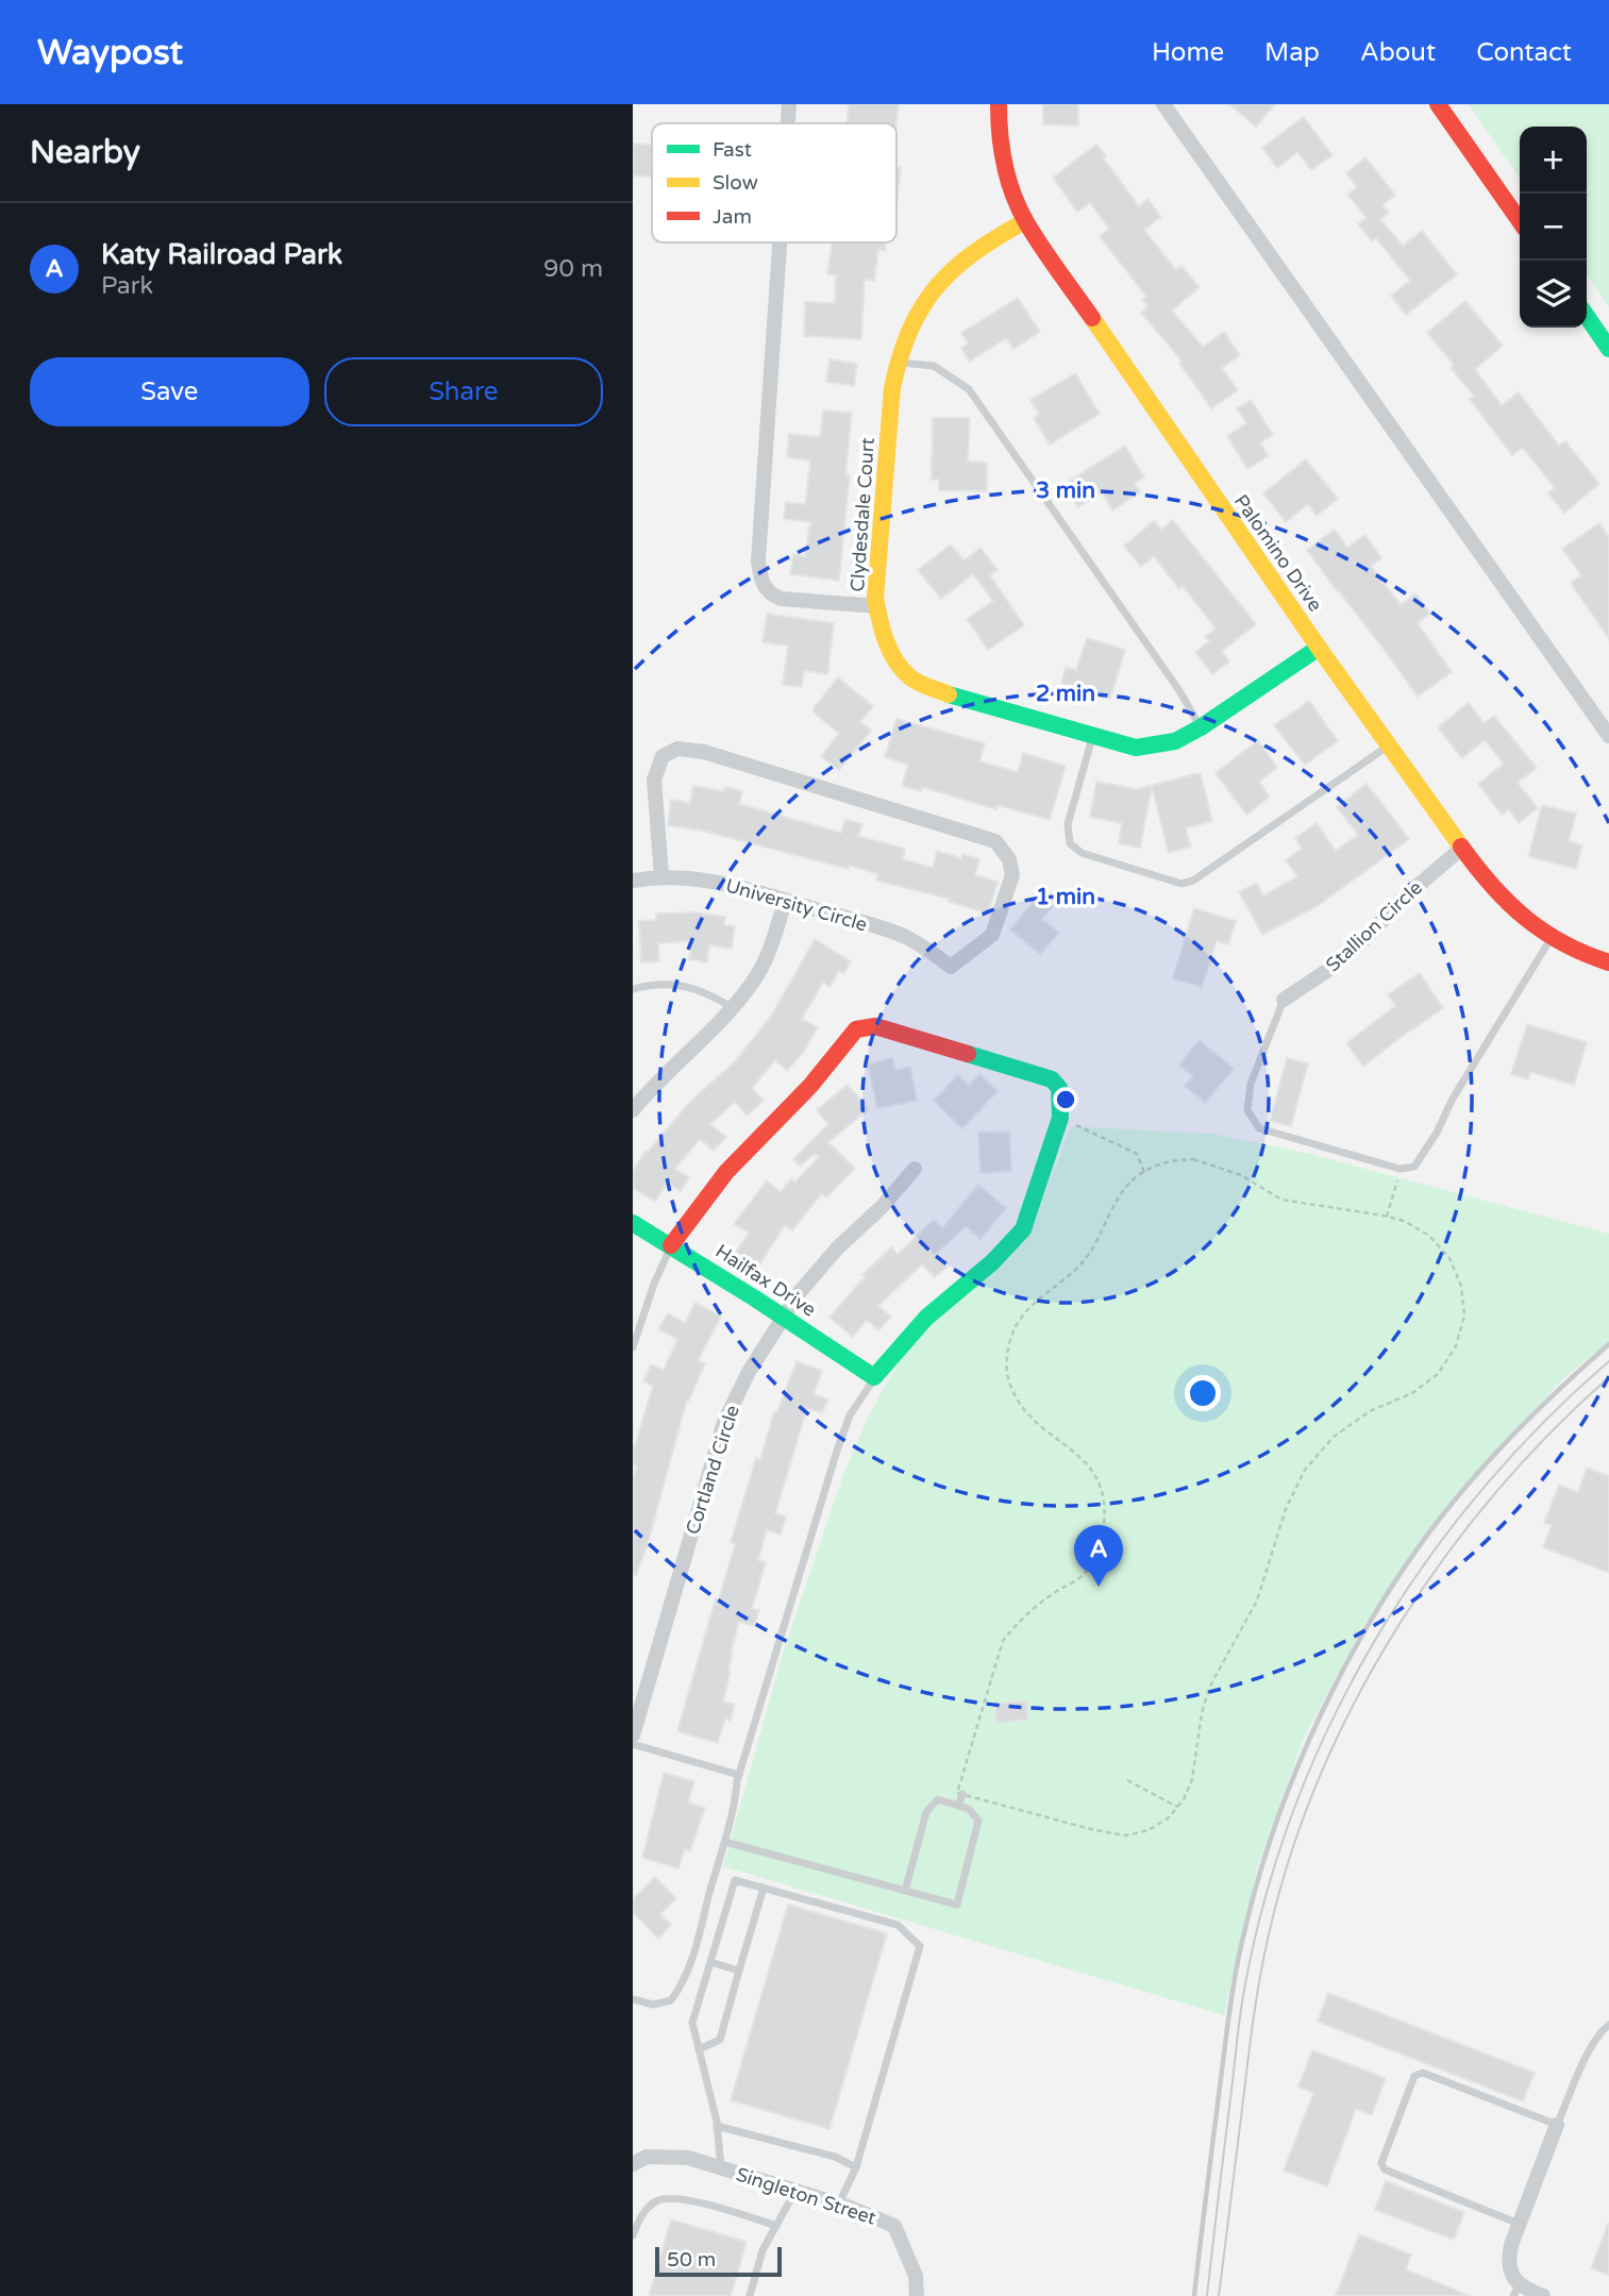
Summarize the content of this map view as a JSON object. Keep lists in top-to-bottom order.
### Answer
{
  "streets": {
    "street": [
      "Clydesdale Court",
      "Palomino Drive",
      "University Circle",
      "Stallion Circle",
      "Hailfax Drive",
      "Cortland Circle",
      "Singleton Street"
    ]
  },
  "crossings": [
    ["Clydesdale Court", "Palomino Drive"],
    ["Palomino Drive", "Stallion Circle"],
    ["Hailfax Drive", "Cortland Circle"]
  ],
  "legend": ["Fast", "Slow", "Jam"],
  "scale_bar": "50 m",
  "page": {
    "header": "Waypost",
    "nav": [
      "Home",
      "Map",
      "About",
      "Contact"
    ],
    "heading": "Nearby",
    "map_buttons": ["+", "−"],
    "list": [
      {
        "mark": "A",
        "name": "Katy Railroad Park",
        "note": "Park",
        "value": "90 m"
      }
    ],
    "buttons": ["Save", "Share"],
    "pins": "A",
    "scale": "50 m"
  },
  "rings": ["3 min", "2 min", "1 min"]
}
